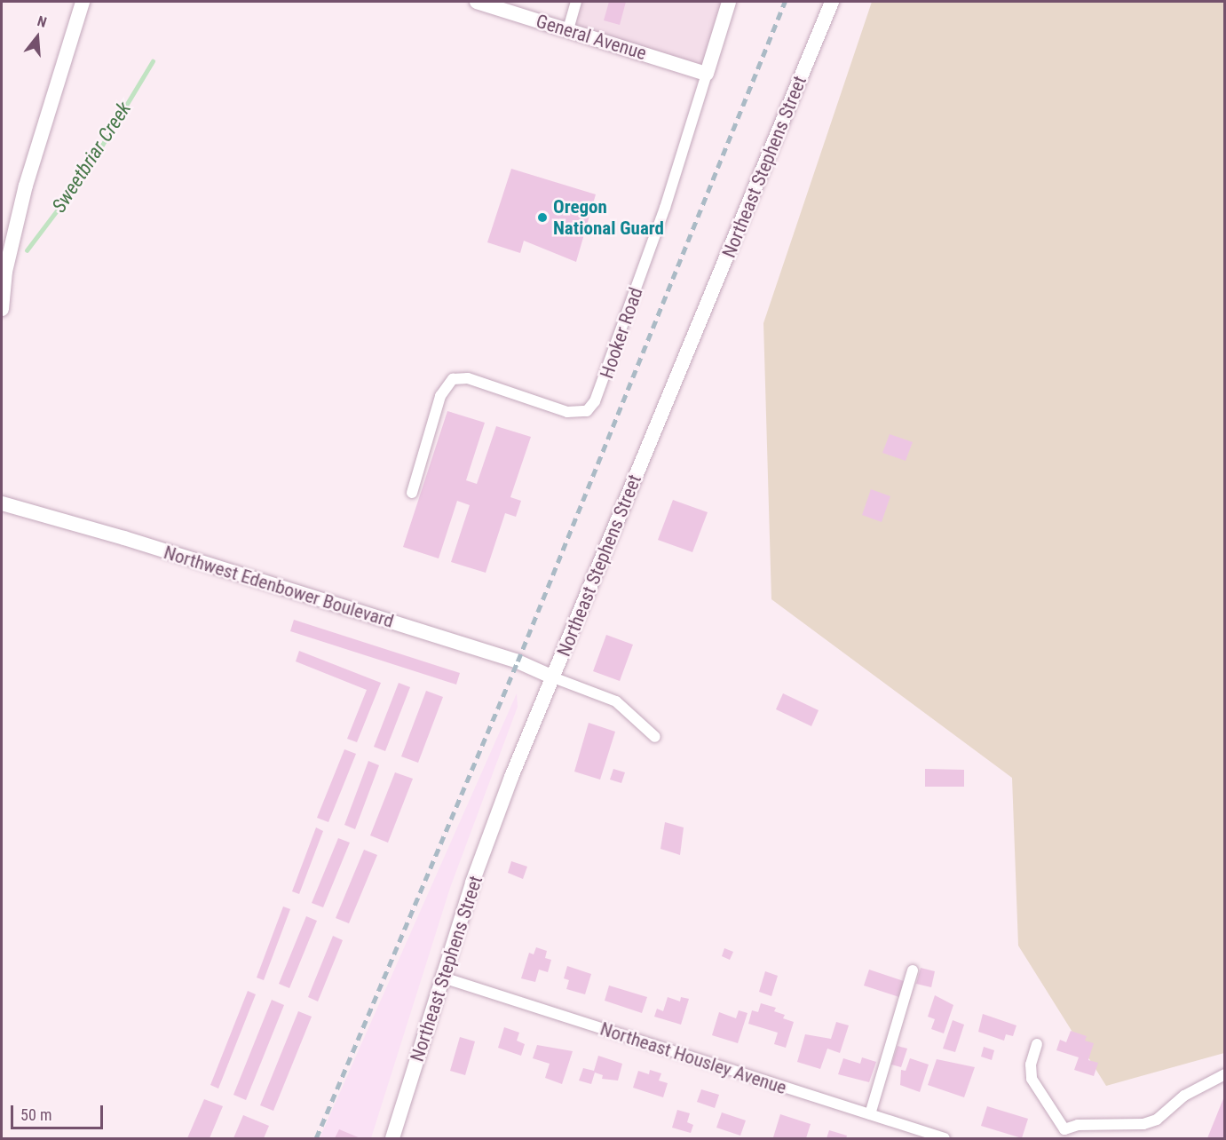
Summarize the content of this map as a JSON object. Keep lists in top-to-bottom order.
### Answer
{
  "streets": {
    "main road": [
      "General Avenue",
      "Northeast Stephens Street",
      "Hooker Road",
      "Northwest Edenbower Boulevard"
    ],
    "street": ["Northeast Housley Avenue"]
  },
  "crossings": [
    ["General Avenue", "Hooker Road"],
    ["Northeast Stephens Street", "Northwest Edenbower Boulevard"],
    ["Northeast Stephens Street", "Northeast Housley Avenue"]
  ],
  "water": ["Sweetbriar Creek"],
  "places": ["Oregon National Guard"],
  "scale_bar": "50 m",
  "north": "top"
}
